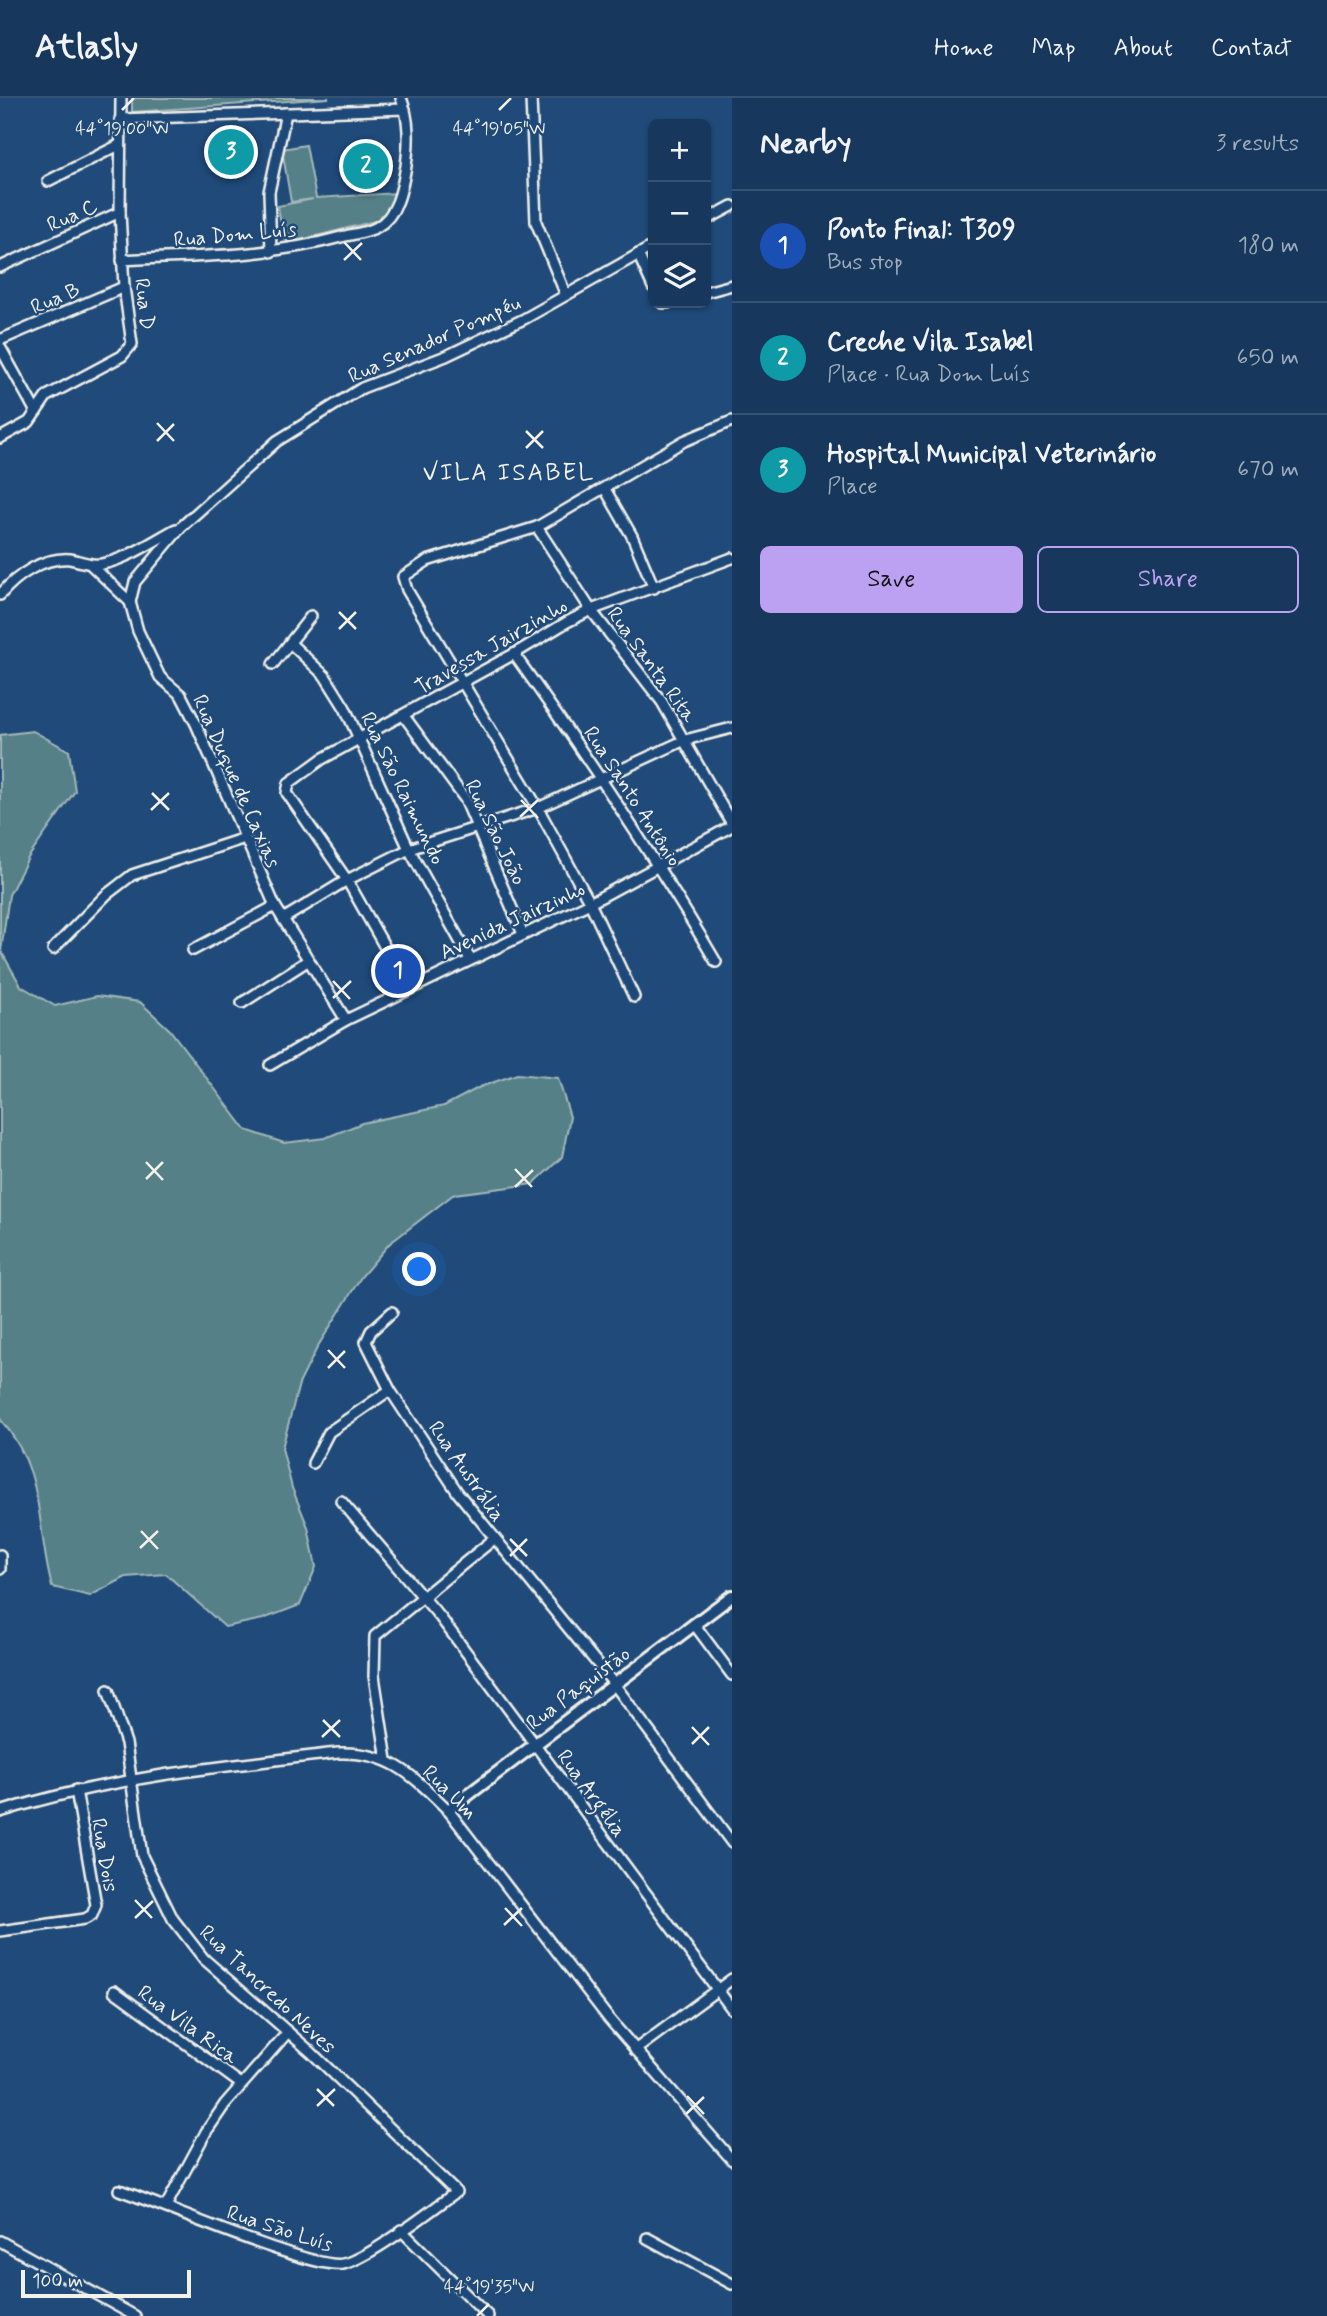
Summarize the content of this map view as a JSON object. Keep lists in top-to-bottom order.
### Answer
{
  "streets": {
    "street": [
      "Rua C",
      "Rua Dom Luís",
      "Rua B",
      "Rua D",
      "Rua Senador Pompéu",
      "Travessa Jairzinho",
      "Rua Santa Rita",
      "Rua Duque de Caxias",
      "Rua São Raimundo",
      "Rua Santo Antônio",
      "Rua São João",
      "Avenida Jairzinho",
      "Rua Austrália",
      "Rua Paquistão",
      "Rua Um",
      "Rua Argélia",
      "Rua Dois",
      "Rua Tancredo Neves",
      "Rua Vila Rica",
      "Rua São Luís"
    ]
  },
  "crossings": [
    ["Rua C", "Rua D"],
    ["Rua Dom Luís", "Rua D"],
    ["Rua B", "Rua D"],
    ["Rua Senador Pompéu", "Rua Duque de Caxias"],
    ["Travessa Jairzinho", "Rua Santa Rita"],
    ["Travessa Jairzinho", "Rua São Raimundo"],
    ["Travessa Jairzinho", "Rua Santo Antônio"],
    ["Travessa Jairzinho", "Rua São João"],
    ["Rua Santa Rita", "Avenida Jairzinho"],
    ["Rua Duque de Caxias", "Avenida Jairzinho"],
    ["Rua São Raimundo", "Avenida Jairzinho"],
    ["Rua Santo Antônio", "Avenida Jairzinho"],
    ["Rua São João", "Avenida Jairzinho"],
    ["Rua Austrália", "Rua Paquistão"],
    ["Rua Paquistão", "Rua Um"],
    ["Rua Paquistão", "Rua Argélia"],
    ["Rua Um", "Rua Dois"],
    ["Rua Um", "Rua Tancredo Neves"],
    ["Rua Tancredo Neves", "Rua Vila Rica"],
    ["Rua Tancredo Neves", "Rua São Luís"],
    ["Rua Vila Rica", "Rua São Luís"]
  ],
  "districts": ["VILA ISABEL"],
  "scale_bar": "100 m",
  "page": {
    "header": "Atlasly",
    "nav": [
      "Home",
      "Map",
      "About",
      "Contact"
    ],
    "heading": ["Nearby", "3 results"],
    "map_buttons": ["+", "−"],
    "pins": ["3", "2", "1"],
    "list": [
      {
        "mark": "1",
        "name": "Ponto Final: T309",
        "note": "Bus stop",
        "value": "180 m"
      },
      {
        "mark": "2",
        "name": "Creche Vila Isabel",
        "note": "Place · Rua Dom Luís",
        "value": "650 m"
      },
      {
        "mark": "3",
        "name": "Hospital Municipal Veterinário",
        "note": "Place",
        "value": "670 m"
      }
    ],
    "buttons": ["Save", "Share"],
    "scale": "100 m"
  },
  "coordinates": ["44°19'00\"W", "44°19'05\"W", "44°19'35\"W"]
}
